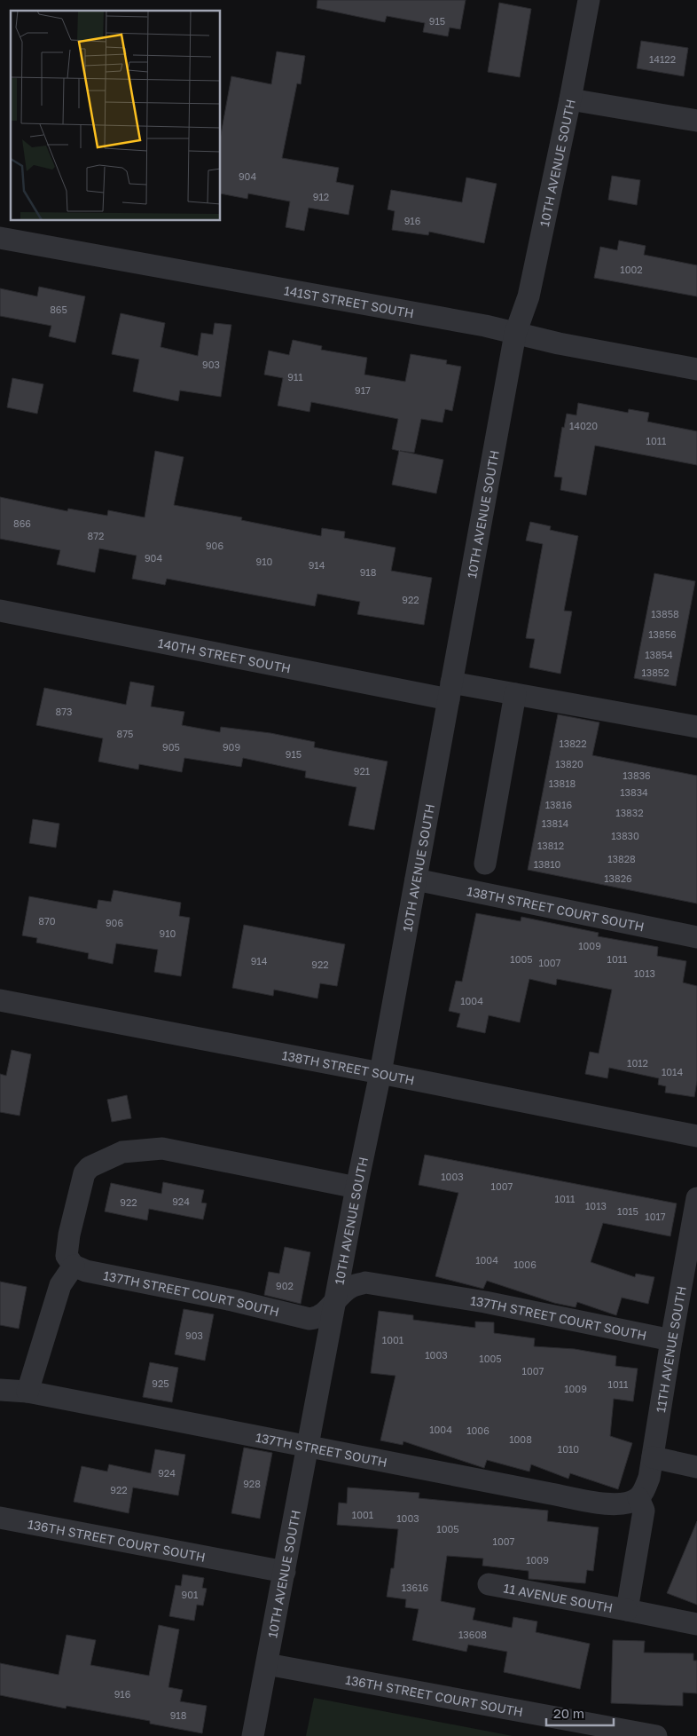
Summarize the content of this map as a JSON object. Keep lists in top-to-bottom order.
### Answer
{
  "streets": {
    "street": [
      "10TH AVENUE SOUTH",
      "141ST STREET SOUTH",
      "140TH STREET SOUTH",
      "138TH STREET COURT SOUTH",
      "138TH STREET SOUTH",
      "137TH STREET COURT SOUTH",
      "11TH AVENUE SOUTH",
      "137TH STREET SOUTH",
      "136TH STREET COURT SOUTH",
      "11 AVENUE SOUTH"
    ]
  },
  "crossings": [
    ["10TH AVENUE SOUTH", "141ST STREET SOUTH"],
    ["10TH AVENUE SOUTH", "140TH STREET SOUTH"],
    ["10TH AVENUE SOUTH", "138TH STREET COURT SOUTH"],
    ["10TH AVENUE SOUTH", "138TH STREET SOUTH"],
    ["10TH AVENUE SOUTH", "137TH STREET COURT SOUTH"],
    ["10TH AVENUE SOUTH", "137TH STREET SOUTH"],
    ["10TH AVENUE SOUTH", "136TH STREET COURT SOUTH"],
    ["137TH STREET COURT SOUTH", "11TH AVENUE SOUTH"],
    ["11TH AVENUE SOUTH", "137TH STREET SOUTH"],
    ["11TH AVENUE SOUTH", "11 AVENUE SOUTH"],
    ["137TH STREET SOUTH", "11 AVENUE SOUTH"]
  ],
  "house_numbers": [
    "915",
    "14122",
    "904",
    "912",
    "916",
    "1002",
    "865",
    "903",
    "911",
    "917",
    "14020",
    "1011",
    "866",
    "872",
    "906",
    "904",
    "910",
    "914",
    "918",
    "922",
    "13858",
    "13856",
    "13854",
    "13852",
    "873",
    "875",
    "13822",
    "905",
    "909",
    "915",
    "13820",
    "921",
    "13836",
    "13818",
    "13834",
    "13816",
    "13832",
    "13814",
    "13830",
    "13812",
    "13828",
    "13810",
    "13826",
    "870",
    "906",
    "910",
    "1009",
    "1005",
    "1011",
    "914",
    "1007",
    "922",
    "1013",
    "1004",
    "1012",
    "1014",
    "1003",
    "1007",
    "1011",
    "924",
    "922",
    "1013",
    "1015",
    "1017",
    "1004",
    "1006",
    "902",
    "903",
    "1001",
    "1003",
    "1005",
    "1007",
    "925",
    "1011",
    "1009",
    "1004",
    "1006",
    "1008",
    "1010",
    "924",
    "928",
    "922",
    "1001",
    "1003",
    "1005",
    "1007",
    "1009",
    "13616",
    "901",
    "13608",
    "916",
    "918"
  ],
  "scale_bar": "20 m"
}
